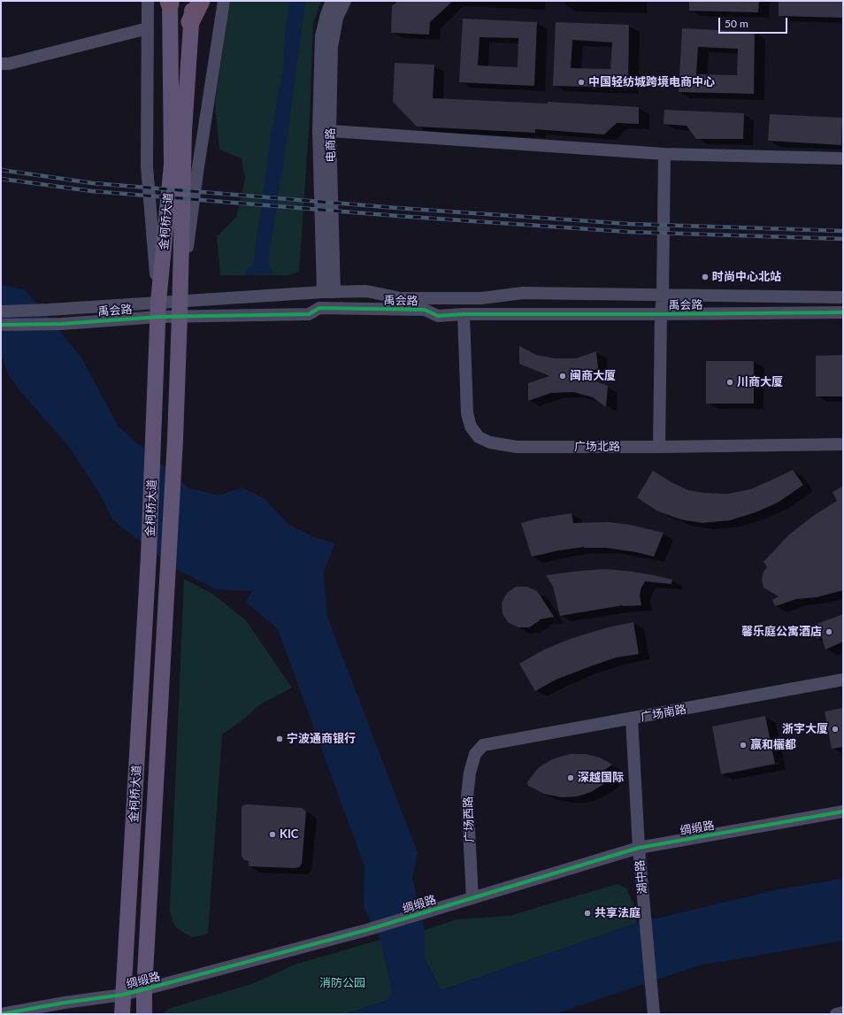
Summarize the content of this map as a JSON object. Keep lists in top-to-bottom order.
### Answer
{
  "streets": {
    "main road": ["金柯桥大道"],
    "street": [
      "电商路",
      "禹会路",
      "广场北路",
      "广场南路",
      "广场西路",
      "绸缎路",
      "湖中路"
    ]
  },
  "crossings": [
    ["电商路", "禹会路"],
    ["金柯桥大道", "禹会路"],
    ["金柯桥大道", "绸缎路"],
    ["禹会路", "广场北路"],
    ["广场南路", "广场西路"],
    ["广场南路", "湖中路"],
    ["广场西路", "绸缎路"],
    ["绸缎路", "湖中路"]
  ],
  "parks": ["消防公园"],
  "places": [
    "中国轻纺城跨境电商中心",
    "时尚中心北站",
    "闽商大厦",
    "川商大厦",
    "馨乐庭公寓酒店",
    "浙宇大厦",
    "宁波通商银行",
    "赢和欐都",
    "深越国际",
    "KIC",
    "共享法庭"
  ],
  "scale_bar": "50 m"
}
